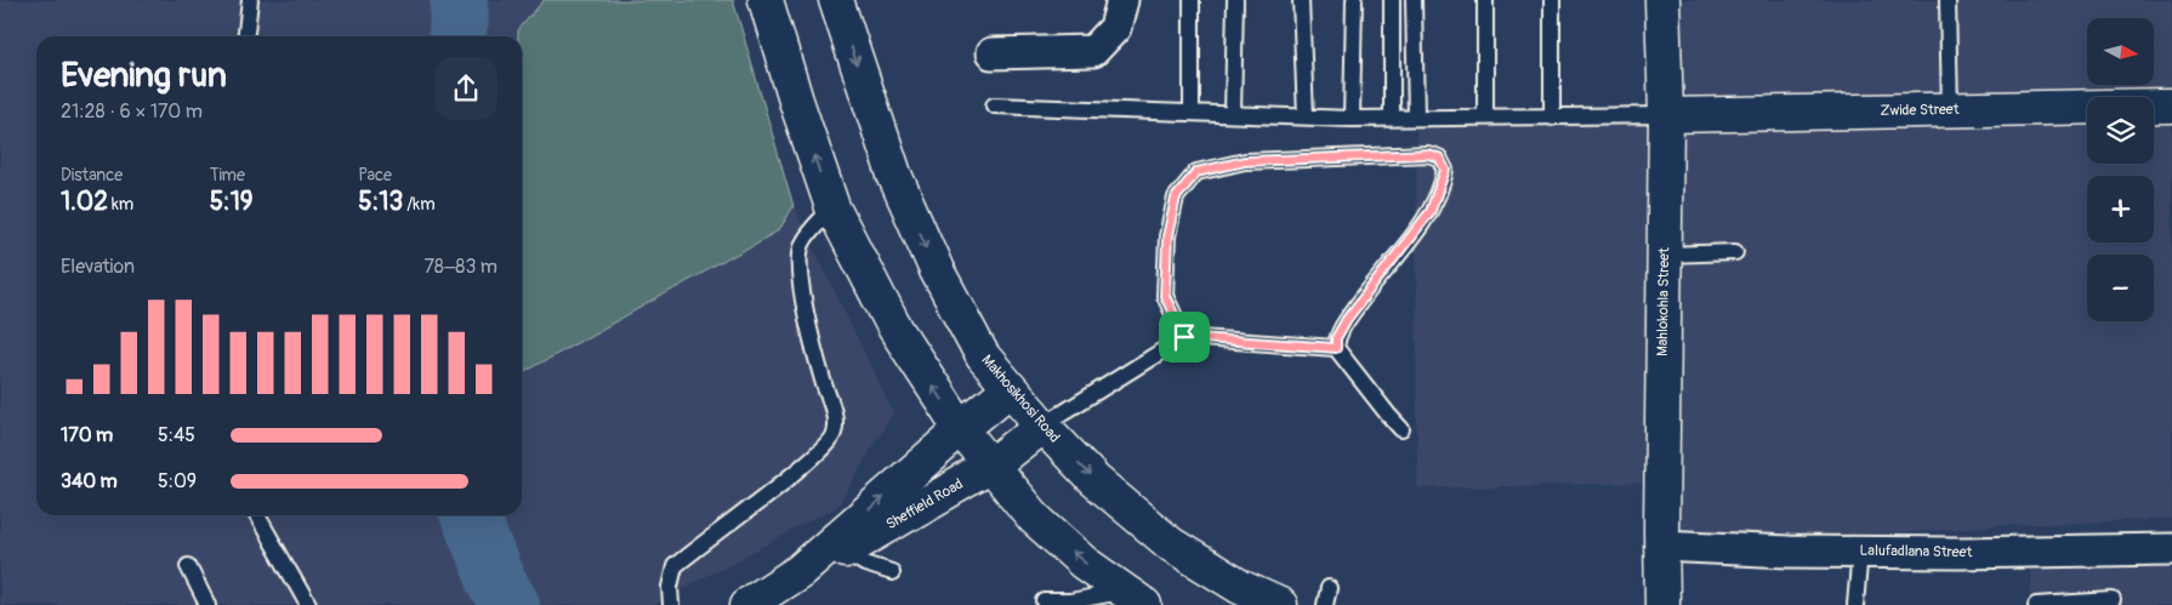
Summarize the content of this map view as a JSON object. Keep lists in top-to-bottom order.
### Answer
{
  "streets": {
    "main road": [
      "Zwide Street",
      "Mahlokohla Street",
      "Makhosikhosi Road",
      "Sheffield Road"
    ],
    "street": ["Lalufadlana Street"]
  },
  "crossings": [
    ["Zwide Street", "Mahlokohla Street"],
    ["Mahlokohla Street", "Lalufadlana Street"],
    ["Makhosikhosi Road", "Sheffield Road"]
  ],
  "north": "right",
  "page": {
    "map_buttons": ["+", "−"],
    "heading": ["Evening run", "21:28 · 6 × 170 m"],
    "stats": [
      ["Distance", "1.02 km"],
      ["Time", "5:19"],
      ["Pace", "5:13 /km"]
    ],
    "chart": ["Elevation", "78–83 m"],
    "list": [
      {
        "name": "170 m",
        "note": "5:45"
      },
      {
        "name": "340 m",
        "note": "5:09"
      }
    ]
  }
}
